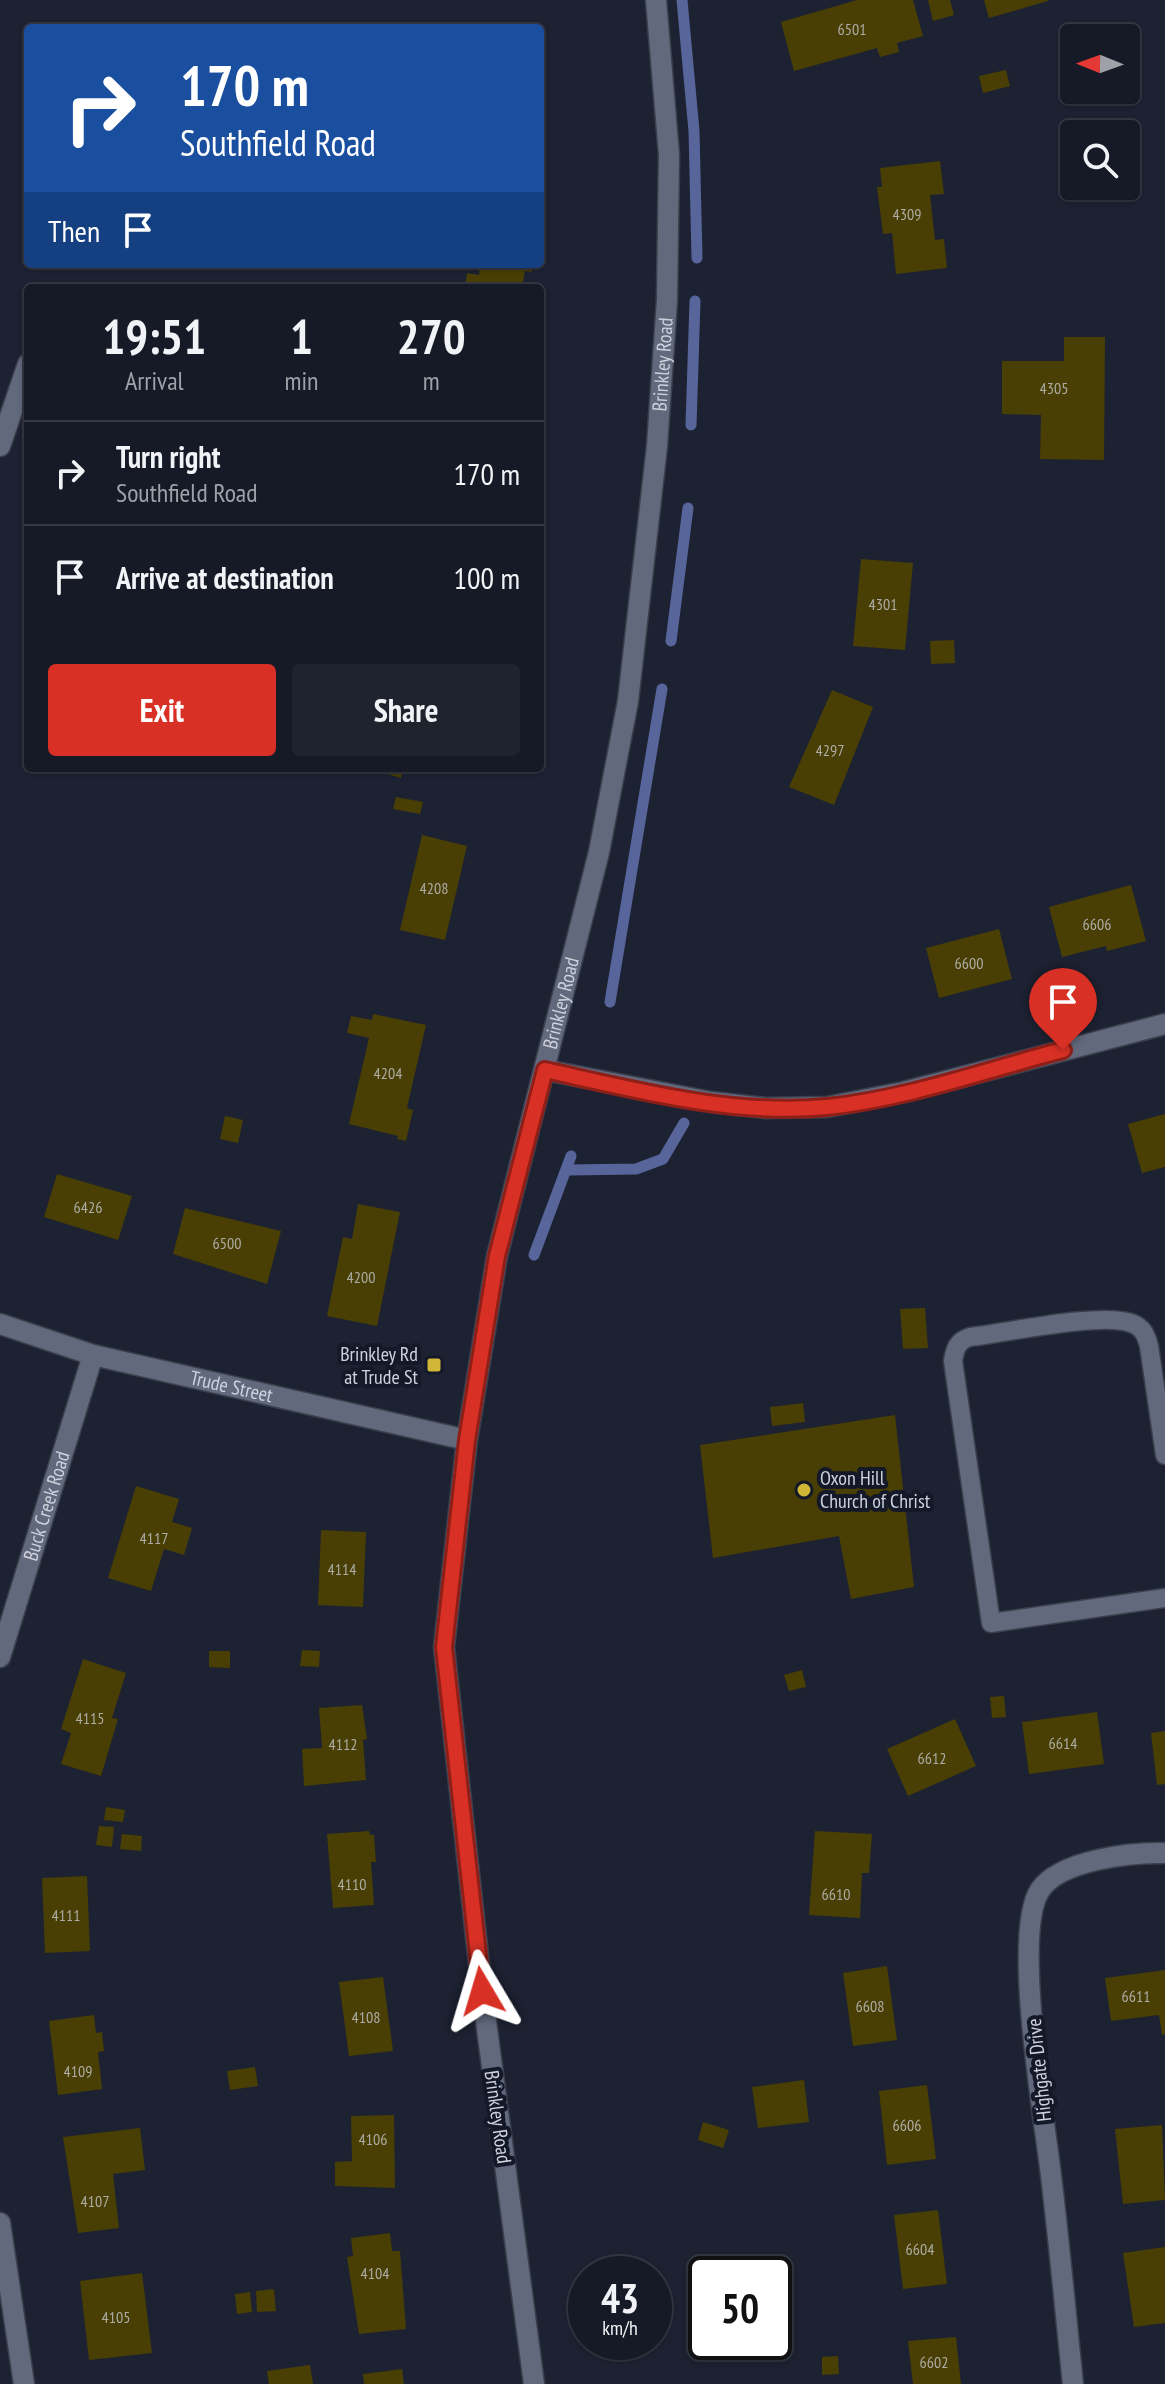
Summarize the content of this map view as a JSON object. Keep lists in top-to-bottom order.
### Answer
{
  "streets": {
    "main road": [
      "Brinkley Road",
      "Trude Street",
      "Buck Creek Road",
      "Highgate Drive"
    ]
  },
  "crossings": [
    ["Brinkley Road", "Trude Street"],
    ["Trude Street", "Buck Creek Road"]
  ],
  "places": {
    "transit": ["Brinkley Rd at Trude St"],
    "other": ["Oxon Hill Church of Christ"]
  },
  "house_numbers": [
    "6501",
    "4309",
    "4305",
    "4301",
    "4297",
    "4208",
    "6606",
    "6600",
    "4204",
    "6426",
    "6500",
    "4200",
    "4117",
    "4114",
    "4115",
    "6614",
    "4112",
    "6612",
    "4110",
    "6610",
    "4111",
    "6611",
    "6608",
    "4108",
    "4109",
    "6606",
    "4106",
    "4107",
    "6604",
    "4104",
    "4105",
    "6602"
  ],
  "north": "left",
  "page": {
    "turn": ["170 m", "Southfield Road"],
    "then": "Then",
    "eta": [
      "19:51",
      "Arrival",
      "1",
      "min",
      "270",
      "m"
    ],
    "list": [
      {
        "name": "Turn right",
        "note": "Southfield Road",
        "value": "170 m"
      },
      {
        "name": "Arrive at destination",
        "value": "100 m"
      }
    ],
    "buttons": ["Exit", "Share"],
    "speed": "43 km/h",
    "limit": "50"
  }
}
